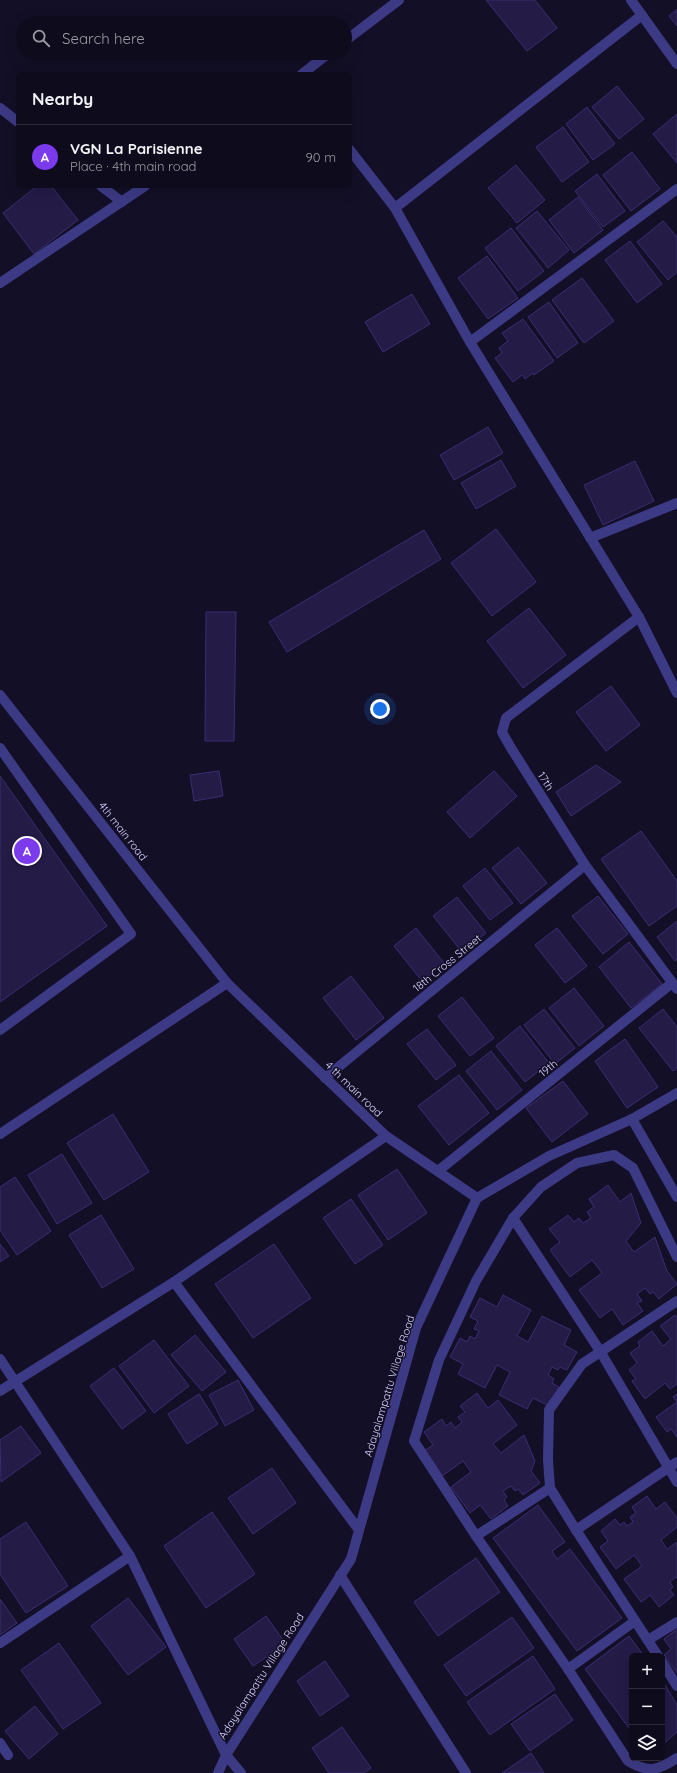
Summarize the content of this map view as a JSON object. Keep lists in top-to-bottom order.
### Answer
{
  "streets": {
    "street": [
      "17th",
      "4th main road",
      "18th Cross Street",
      "19th",
      "4 th main road",
      "Adayalampattu Village Road"
    ]
  },
  "crossings": [
    ["17th", "18th Cross Street"],
    ["17th", "19th"],
    ["4th main road", "4 th main road"],
    ["18th Cross Street", "4 th main road"],
    ["19th", "4 th main road"],
    ["4 th main road", "Adayalampattu Village Road"]
  ],
  "page": {
    "search": "Search here",
    "heading": "Nearby",
    "list": [
      {
        "mark": "A",
        "name": "VGN La Parisienne",
        "note": "Place · 4th main road",
        "value": "90 m"
      }
    ],
    "pins": "A",
    "map_buttons": ["+", "−"]
  }
}
